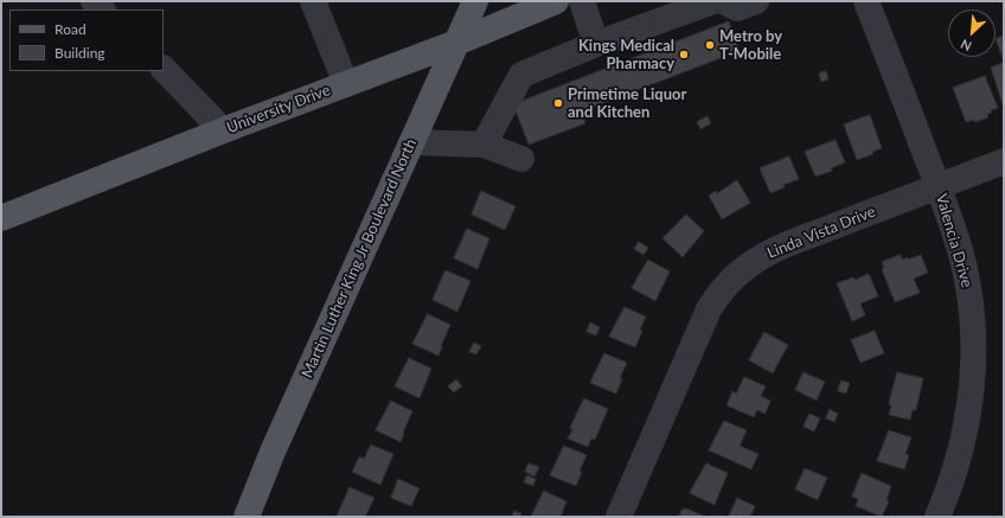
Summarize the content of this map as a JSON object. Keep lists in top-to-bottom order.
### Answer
{
  "streets": {
    "main road": ["University Drive", "Martin Luther King Jr Boulevard North"],
    "street": ["Linda Vista Drive", "Valencia Drive"]
  },
  "crossings": [
    ["University Drive", "Martin Luther King Jr Boulevard North"],
    ["Linda Vista Drive", "Valencia Drive"]
  ],
  "places": ["Metro by T-Mobile", "Kings Medical Pharmacy", "Primetime Liquor and Kitchen"],
  "legend": ["Road", "Building"],
  "north": "bottom left"
}
